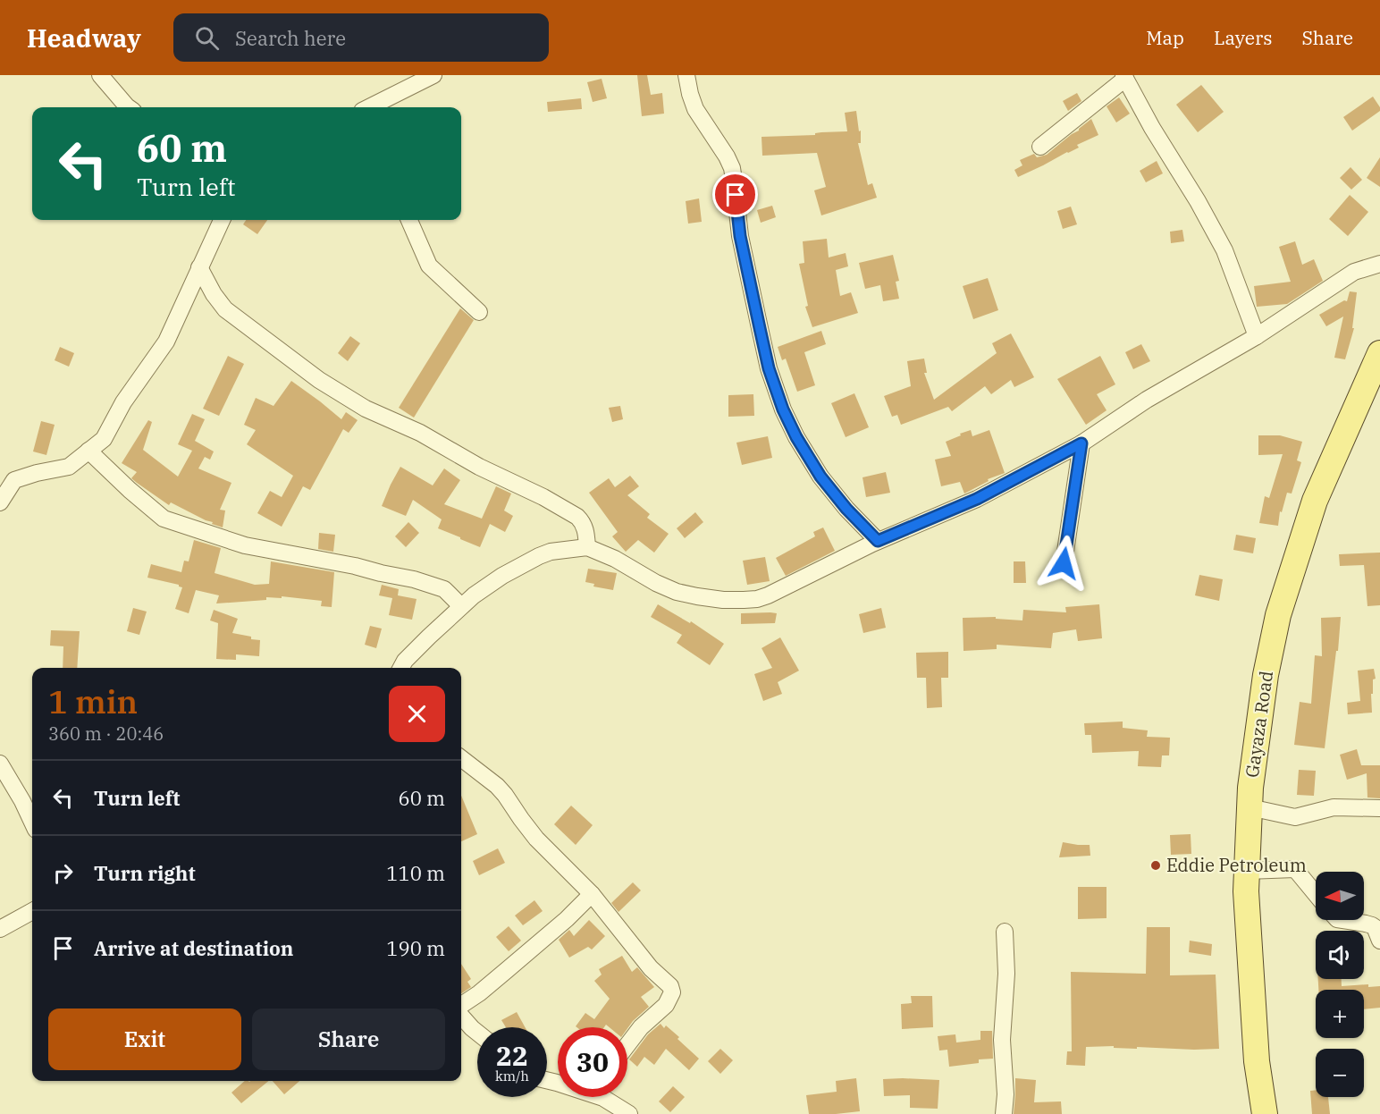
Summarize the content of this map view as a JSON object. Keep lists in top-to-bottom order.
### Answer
{
  "streets": {
    "main road": ["Gayaza Road"]
  },
  "places": ["Eddie Petroleum"],
  "north": "left",
  "page": {
    "header": "Headway",
    "search": "Search here",
    "nav": ["Map", "Layers", "Share"],
    "turn": ["60 m", "Turn left"],
    "heading": ["1 min", "360 m · 20:46"],
    "list": [
      {
        "name": "Turn left",
        "value": "60 m"
      },
      {
        "name": "Turn right",
        "value": "110 m"
      },
      {
        "name": "Arrive at destination",
        "value": "190 m"
      }
    ],
    "map_buttons": ["+", "−"],
    "buttons": ["Exit", "Share"],
    "speed": "22 km/h",
    "limit": "30"
  }
}
